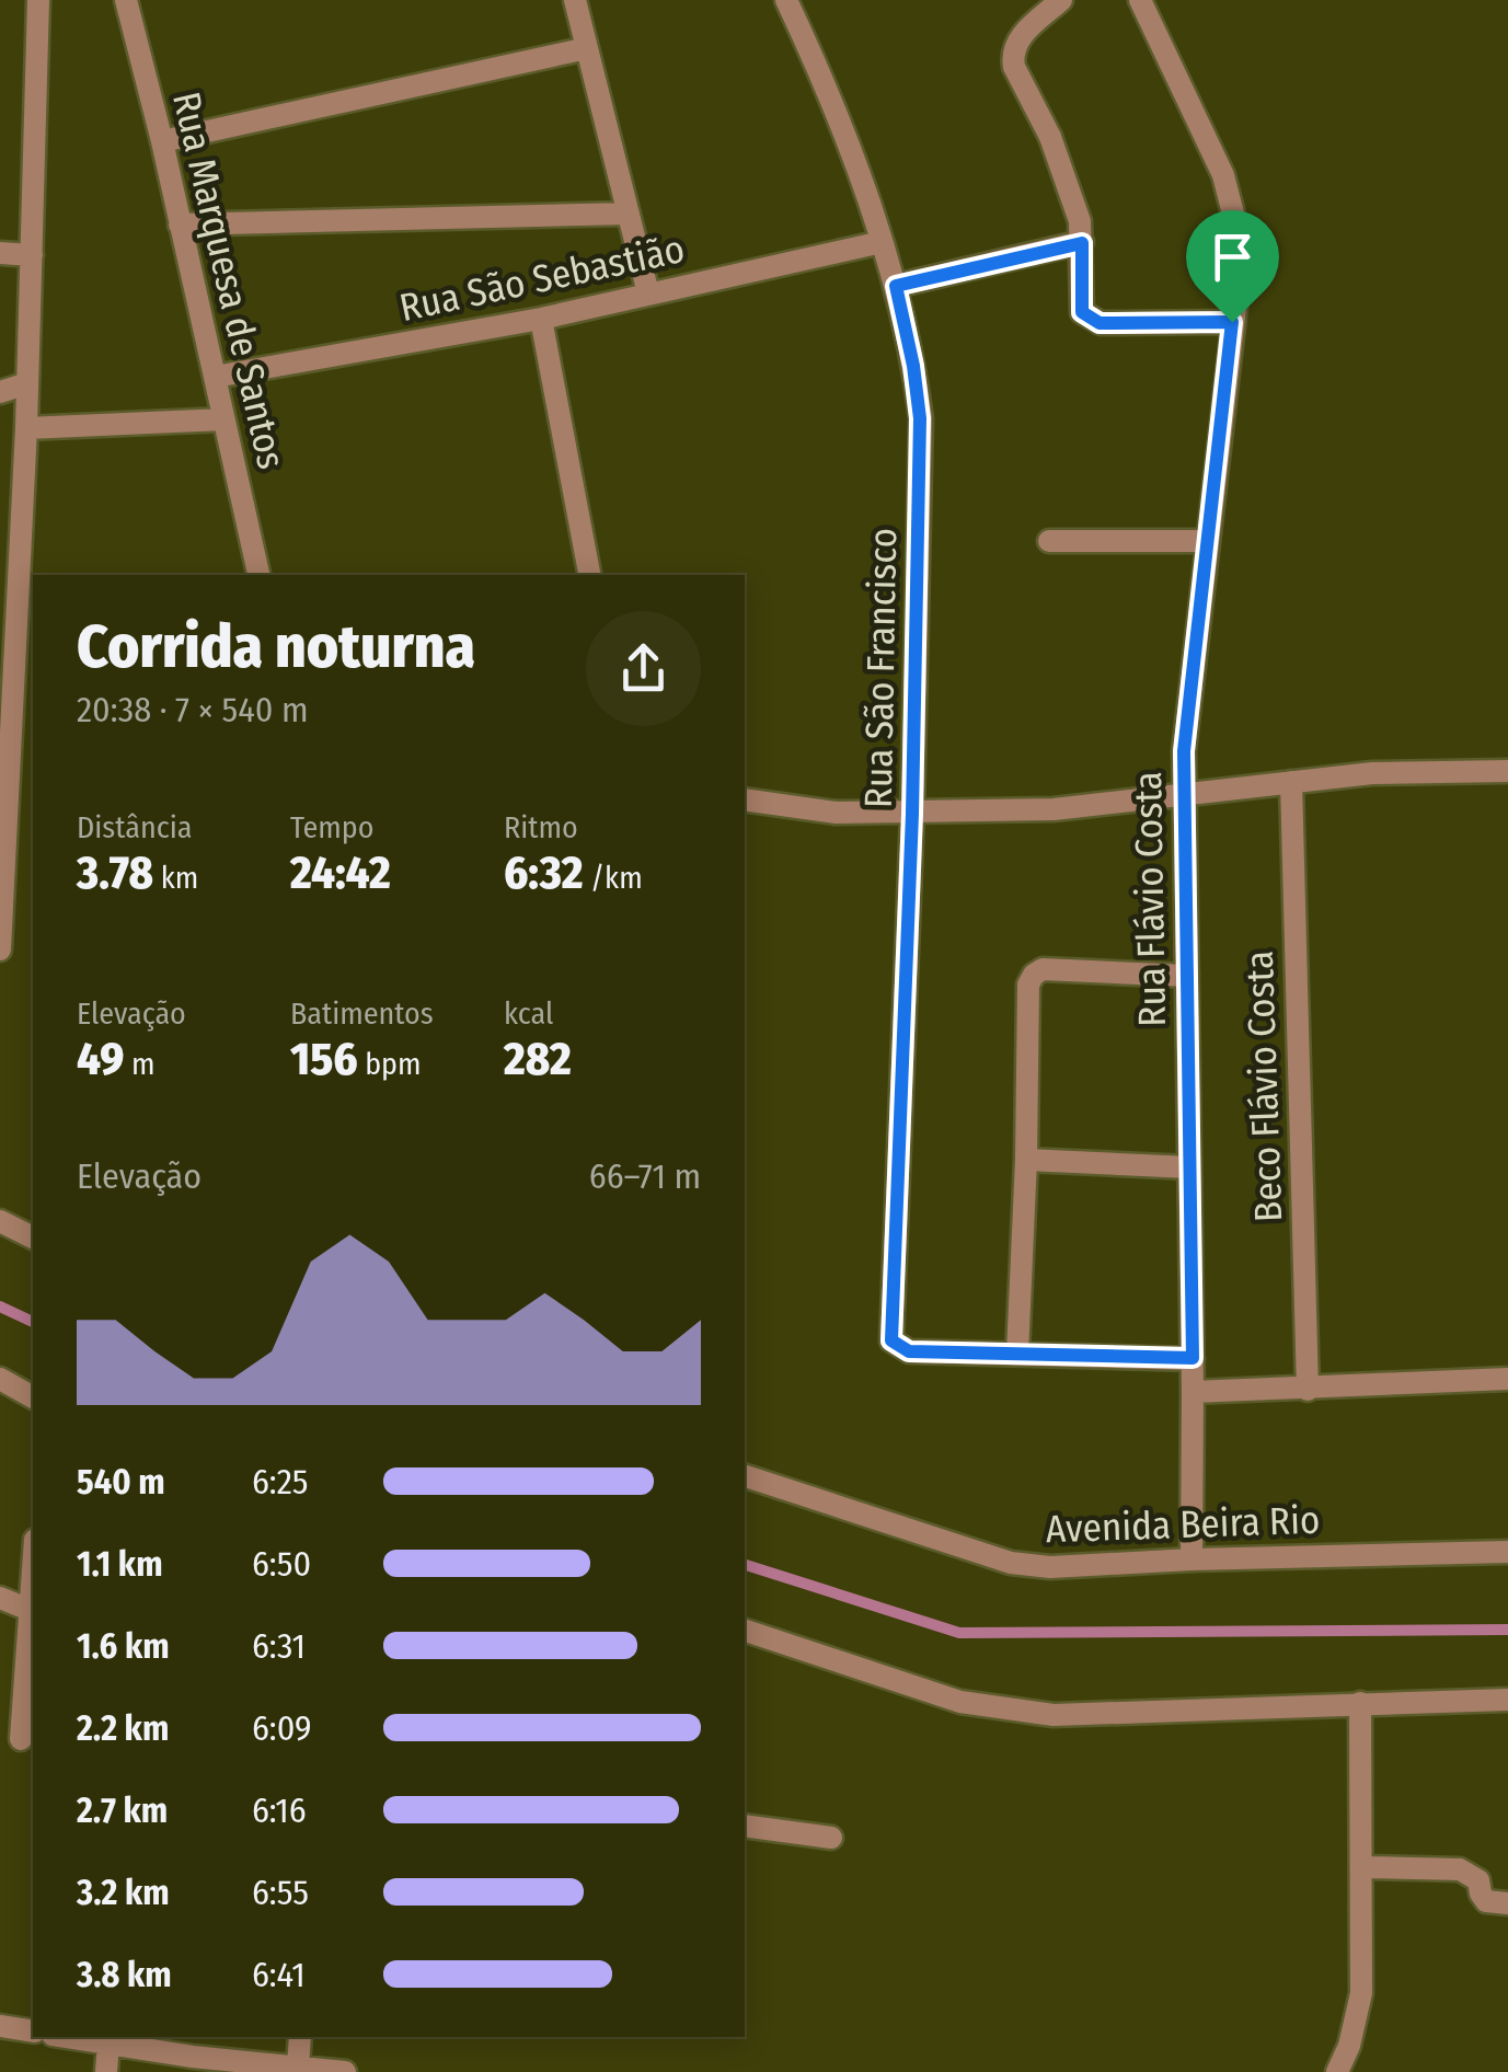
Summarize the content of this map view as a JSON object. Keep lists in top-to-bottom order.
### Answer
{
  "streets": {
    "street": [
      "Rua São Sebastião",
      "Rua Marquesa de Santos",
      "Rua São Francisco",
      "Rua Flávio Costa",
      "Beco Flávio Costa",
      "Avenida Beira Rio"
    ]
  },
  "crossings": [
    ["Rua São Sebastião", "Rua Marquesa de Santos"],
    ["Rua São Sebastião", "Rua São Francisco"],
    ["Rua Flávio Costa", "Beco Flávio Costa"],
    ["Rua Flávio Costa", "Avenida Beira Rio"]
  ],
  "page": {
    "heading": ["Corrida noturna", "20:38 · 7 × 540 m"],
    "stats": [
      ["Distância", "3.78 km"],
      ["Tempo", "24:42"],
      ["Ritmo", "6:32 /km"],
      ["Elevação", "49 m"],
      ["Batimentos", "156 bpm"],
      ["kcal", "282"]
    ],
    "chart": ["Elevação", "66–71 m"],
    "list": [
      {
        "name": "540 m",
        "note": "6:25"
      },
      {
        "name": "1.1 km",
        "note": "6:50"
      },
      {
        "name": "1.6 km",
        "note": "6:31"
      },
      {
        "name": "2.2 km",
        "note": "6:09"
      },
      {
        "name": "2.7 km",
        "note": "6:16"
      },
      {
        "name": "3.2 km",
        "note": "6:55"
      },
      {
        "name": "3.8 km",
        "note": "6:41"
      }
    ]
  }
}
